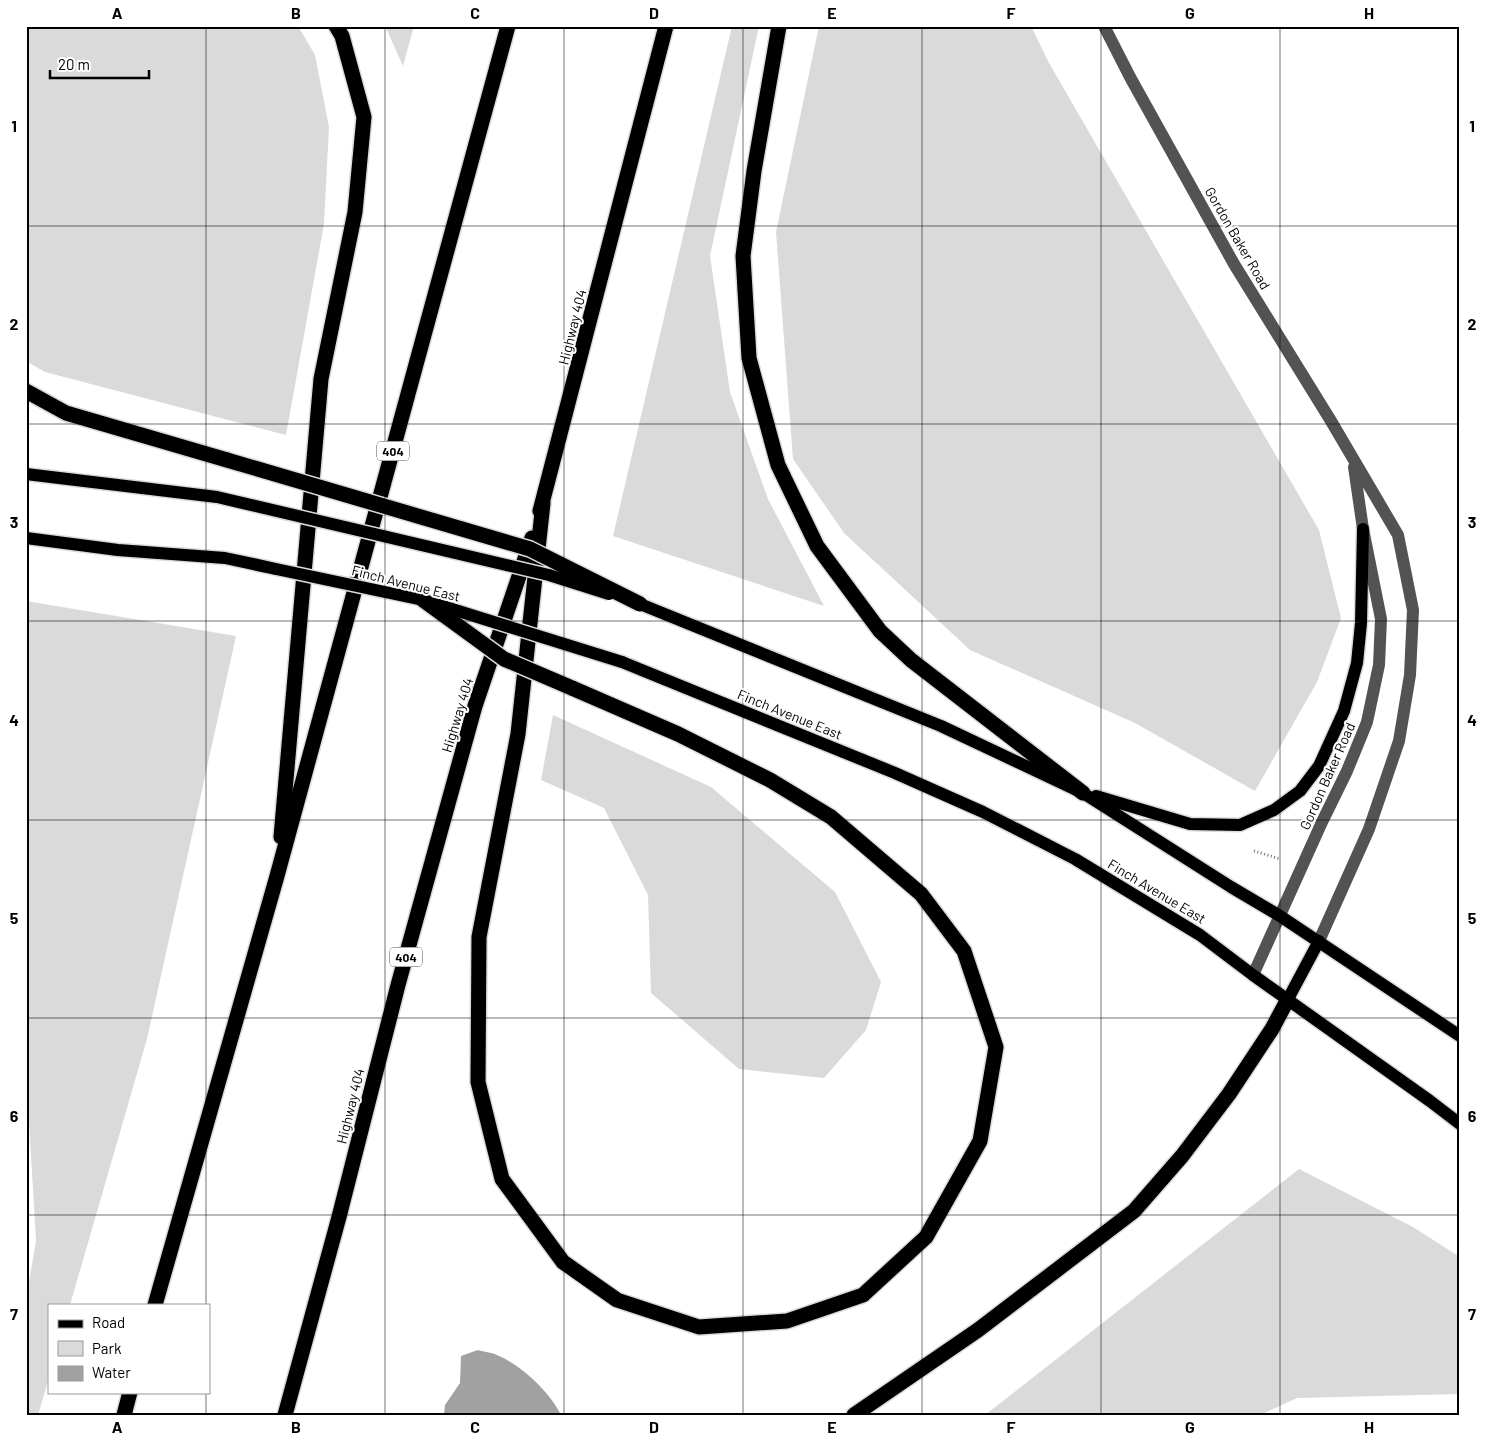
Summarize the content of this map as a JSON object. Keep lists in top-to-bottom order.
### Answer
{
  "streets": {
    "highway": ["Highway 404", "404"],
    "main road": ["Finch Avenue East"],
    "street": ["Gordon Baker Road"]
  },
  "crossings": [
    ["Gordon Baker Road", "Finch Avenue East"]
  ],
  "legend": ["Road", "Park", "Water"],
  "scale_bar": "20 m",
  "grid": {
    "columns": [
      "A",
      "B",
      "C",
      "D",
      "E",
      "F",
      "G",
      "H"
    ],
    "rows": [
      "1",
      "2",
      "3",
      "4",
      "5",
      "6",
      "7"
    ]
  }
}
